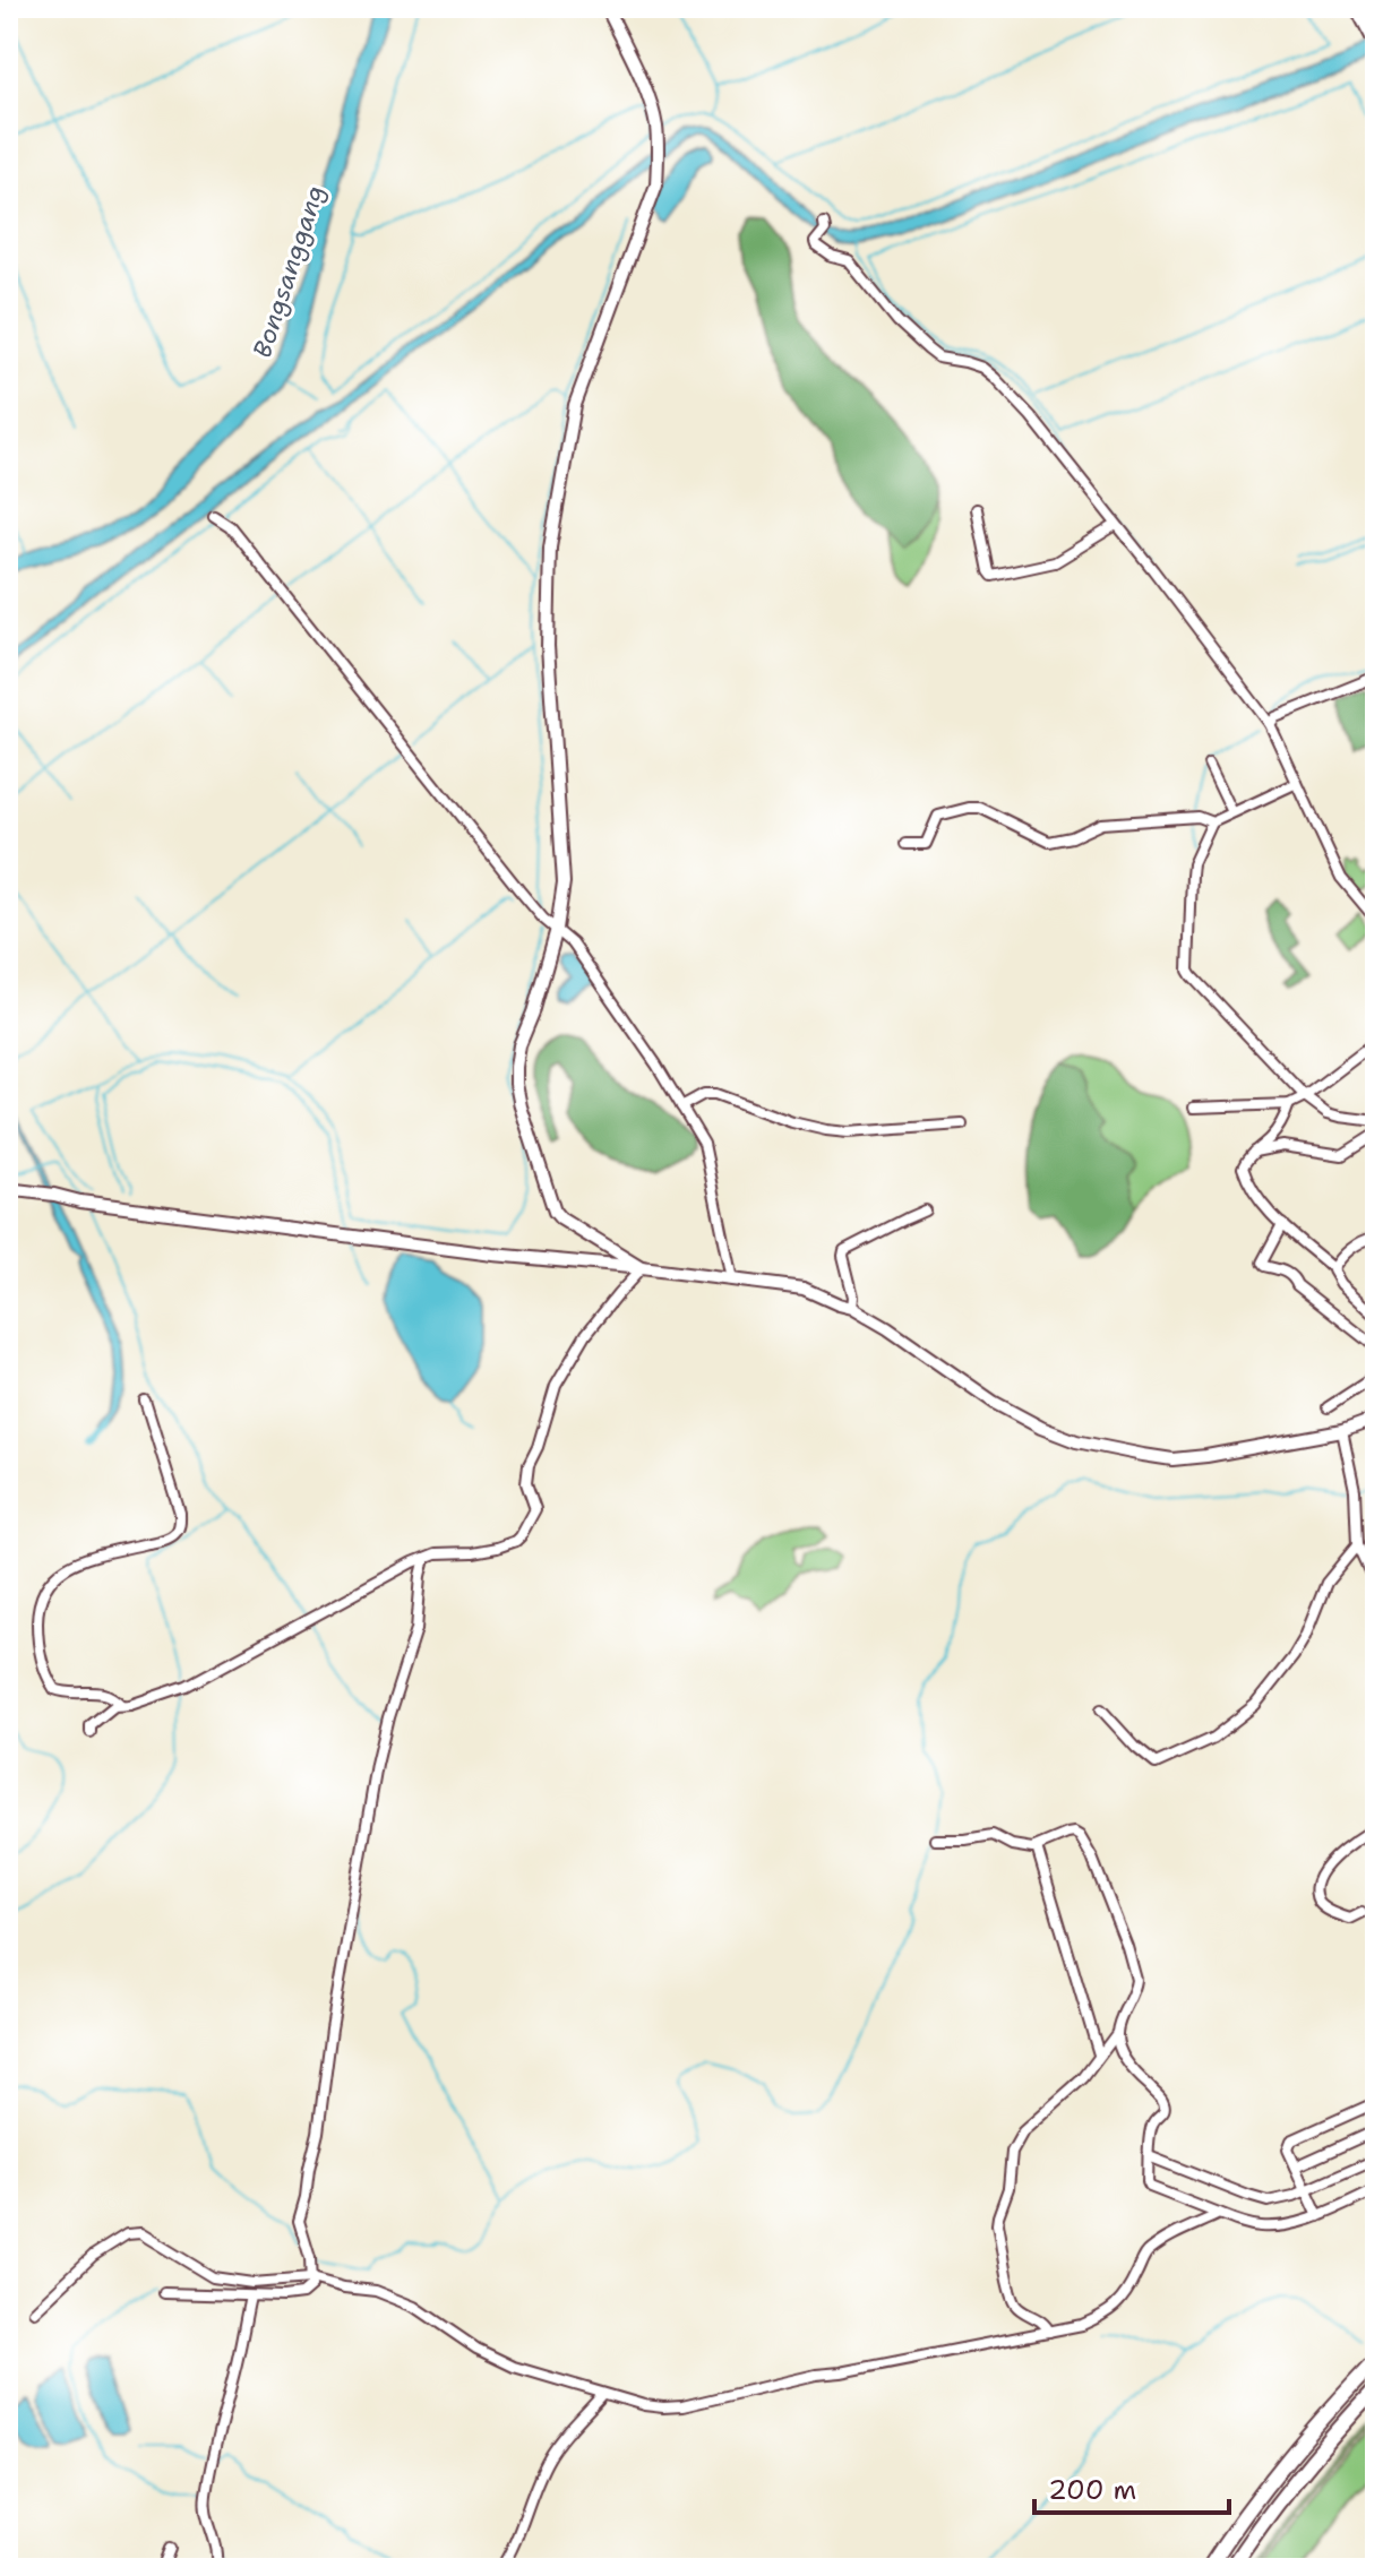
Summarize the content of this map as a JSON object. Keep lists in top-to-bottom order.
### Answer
{
  "water": ["Bongsanggang"],
  "scale_bar": "200 m"
}
